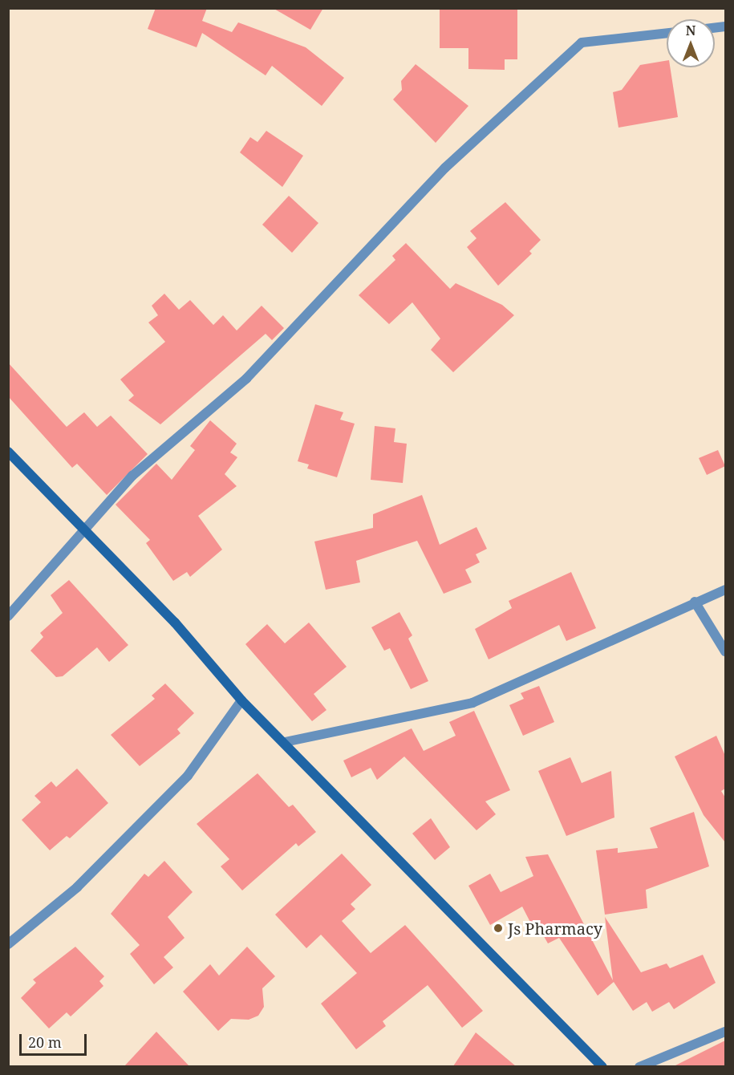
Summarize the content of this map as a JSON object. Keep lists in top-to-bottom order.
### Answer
{
  "places": ["Js Pharmacy"],
  "scale_bar": "20 m",
  "north": "top"
}
